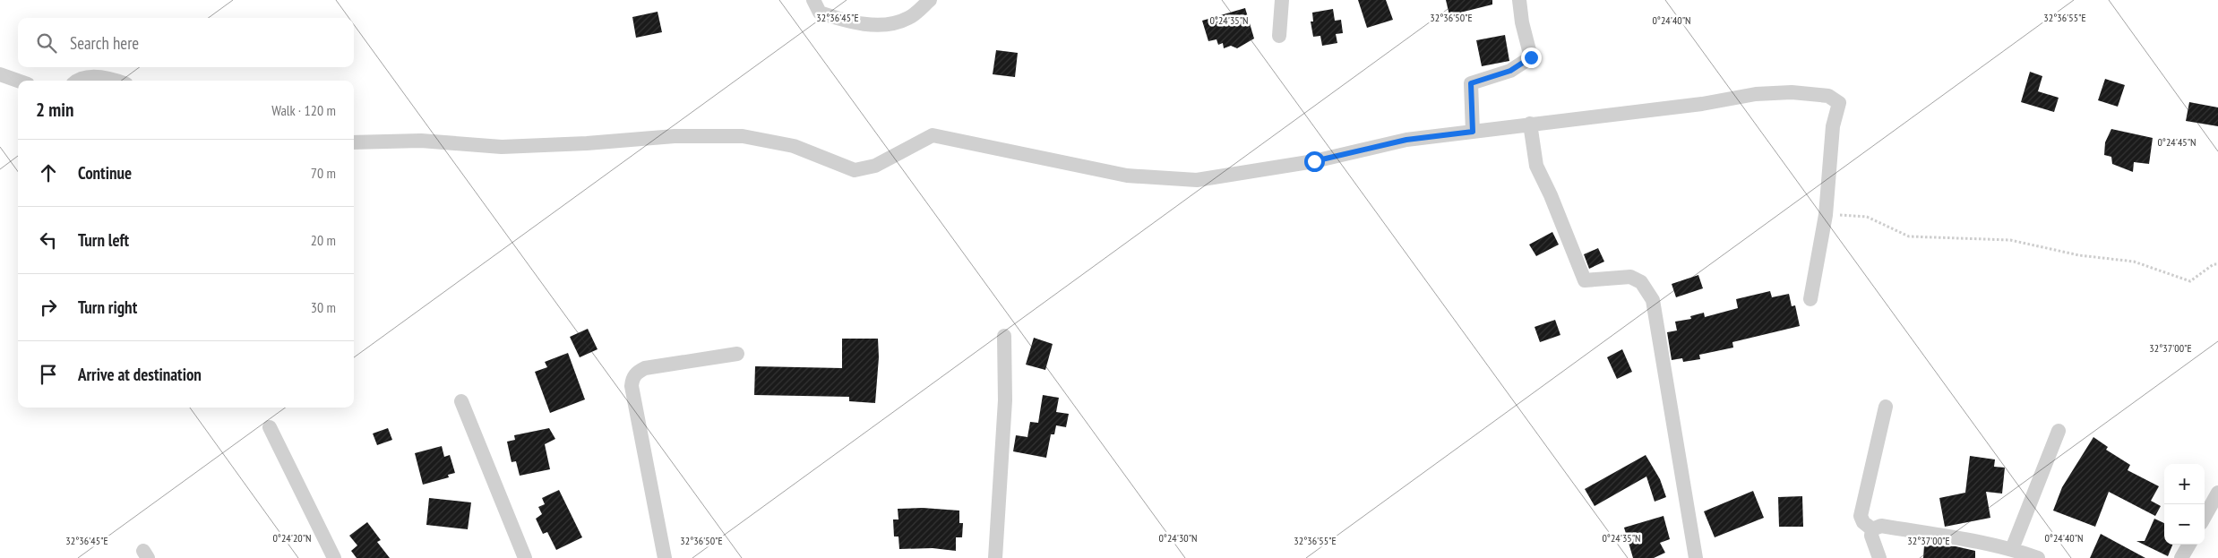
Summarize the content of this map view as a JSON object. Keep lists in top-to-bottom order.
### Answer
{
  "page": {
    "search": "Search here",
    "heading": ["2 min", "Walk · 120 m"],
    "list": [
      ["Continue", "70 m"],
      ["Turn left", "20 m"],
      ["Turn right", "30 m"],
      "Arrive at destination"
    ],
    "map_buttons": ["+", "−"]
  },
  "coordinates": [
    "32°36'55\"E",
    "32°36'45\"E",
    "32°36'50\"E",
    "0°24'35\"N",
    "0°24'40\"N",
    "0°24'45\"N",
    "32°37'00\"E",
    "0°24'20\"N",
    "0°24'30\"N"
  ]
}
